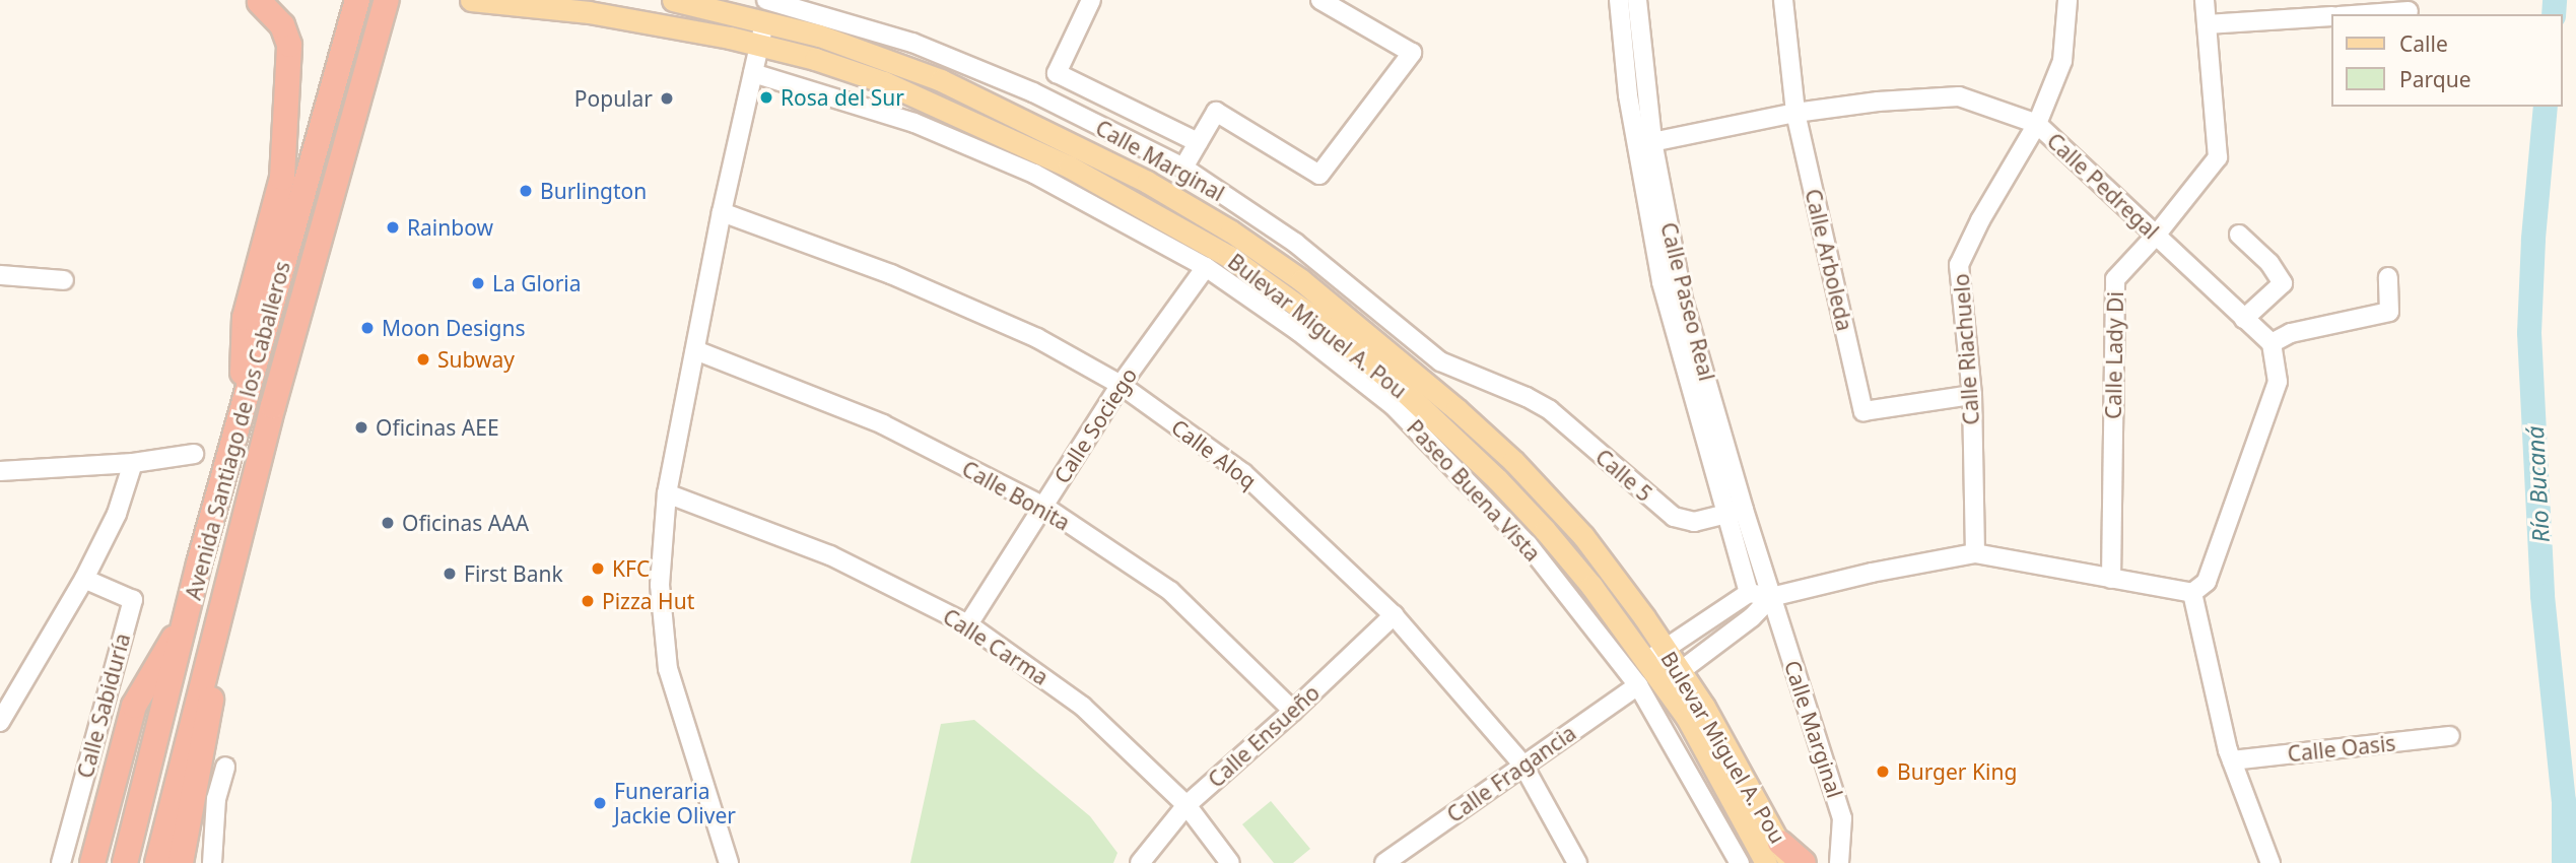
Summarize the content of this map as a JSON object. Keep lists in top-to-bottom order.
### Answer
{
  "streets": {
    "highway": ["Avenida Santiago de los Caballeros"],
    "main road": ["Bulevar Miguel A. Pou"],
    "street": [
      "Calle Marginal",
      "Calle Pedregal",
      "Calle Arboleda",
      "Calle Paseo Real",
      "Calle Riachuelo",
      "Calle Lady Di",
      "Calle Sociego",
      "Calle Aloq",
      "Calle 5",
      "Paseo Buena Vista",
      "Calle Bonita",
      "Calle Carma",
      "Calle Sabiduría",
      "Calle Ensueño",
      "Calle Oasis",
      "Calle Fragancia"
    ]
  },
  "crossings": [
    ["Calle Marginal", "Calle Paseo Real"],
    ["Calle Marginal", "Bulevar Miguel A. Pou"],
    ["Calle Marginal", "Calle 5"],
    ["Calle Pedregal", "Calle Arboleda"],
    ["Calle Pedregal", "Calle Paseo Real"],
    ["Calle Pedregal", "Calle Riachuelo"],
    ["Calle Pedregal", "Calle Lady Di"],
    ["Calle Arboleda", "Calle Riachuelo"],
    ["Calle Paseo Real", "Calle 5"],
    ["Calle Sociego", "Calle Aloq"],
    ["Calle Sociego", "Paseo Buena Vista"],
    ["Calle Sociego", "Calle Bonita"],
    ["Calle Sociego", "Calle Carma"],
    ["Calle Aloq", "Calle Ensueño"],
    ["Calle Aloq", "Calle Fragancia"],
    ["Paseo Buena Vista", "Calle Fragancia"],
    ["Calle Bonita", "Calle Ensueño"],
    ["Calle Carma", "Calle Ensueño"]
  ],
  "water": ["Río Bucaná"],
  "places": [
    "Rosa del Sur",
    "Popular",
    "Burlington",
    "Rainbow",
    "La Gloria",
    "Moon Designs",
    "Subway",
    "Oficinas AEE",
    "Oficinas AAA",
    "KFC",
    "First Bank",
    "Pizza Hut",
    "Burger King",
    "Funeraria Jackie Oliver"
  ],
  "legend": ["Calle", "Parque"]
}
